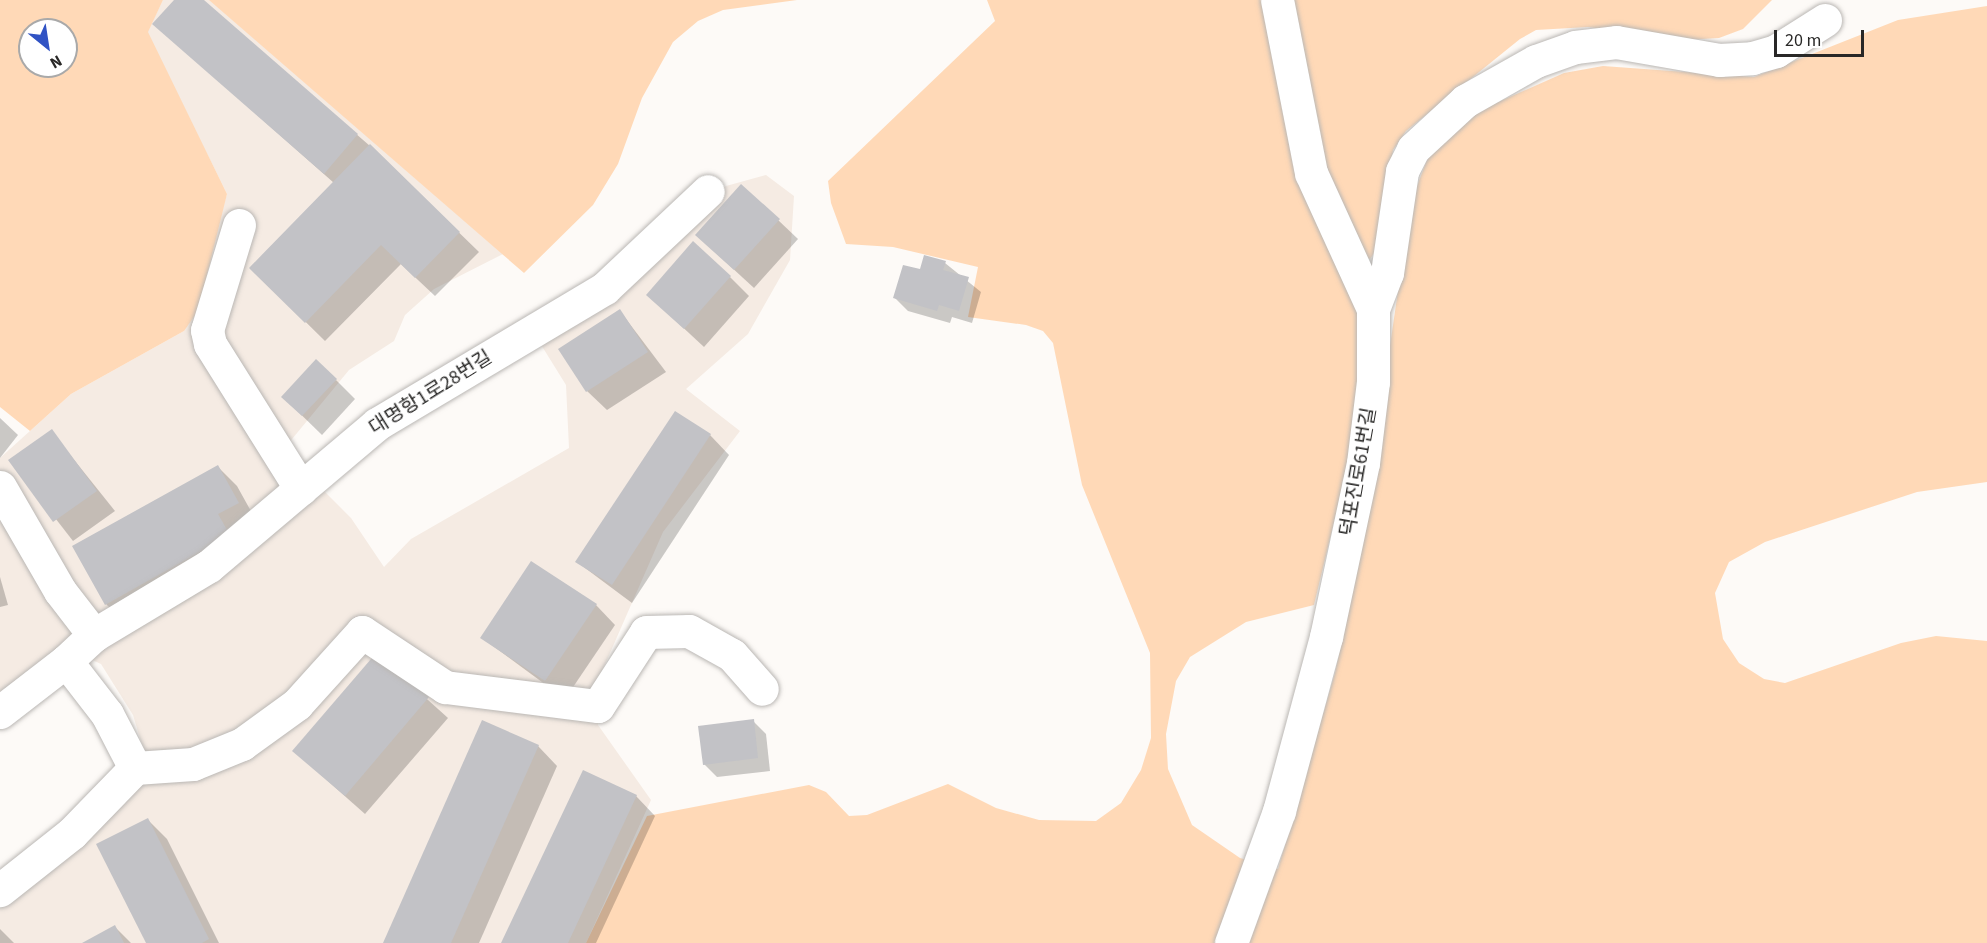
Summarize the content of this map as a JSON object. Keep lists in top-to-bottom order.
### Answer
{
  "streets": {
    "street": ["대명항1로28번길", "덕포진로61번길"]
  },
  "scale_bar": "20 m",
  "north": "bottom right"
}
